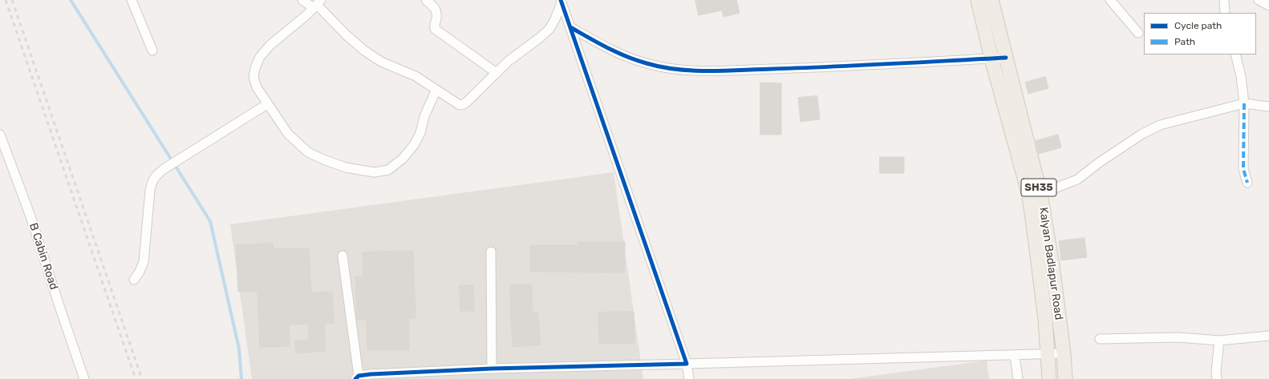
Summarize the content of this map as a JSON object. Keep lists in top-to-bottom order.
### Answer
{
  "streets": {
    "main road": ["SH35", "Kalyan Badlapur Road"],
    "street": ["B Cabin Road"]
  },
  "legend": ["Cycle path", "Path"]
}
